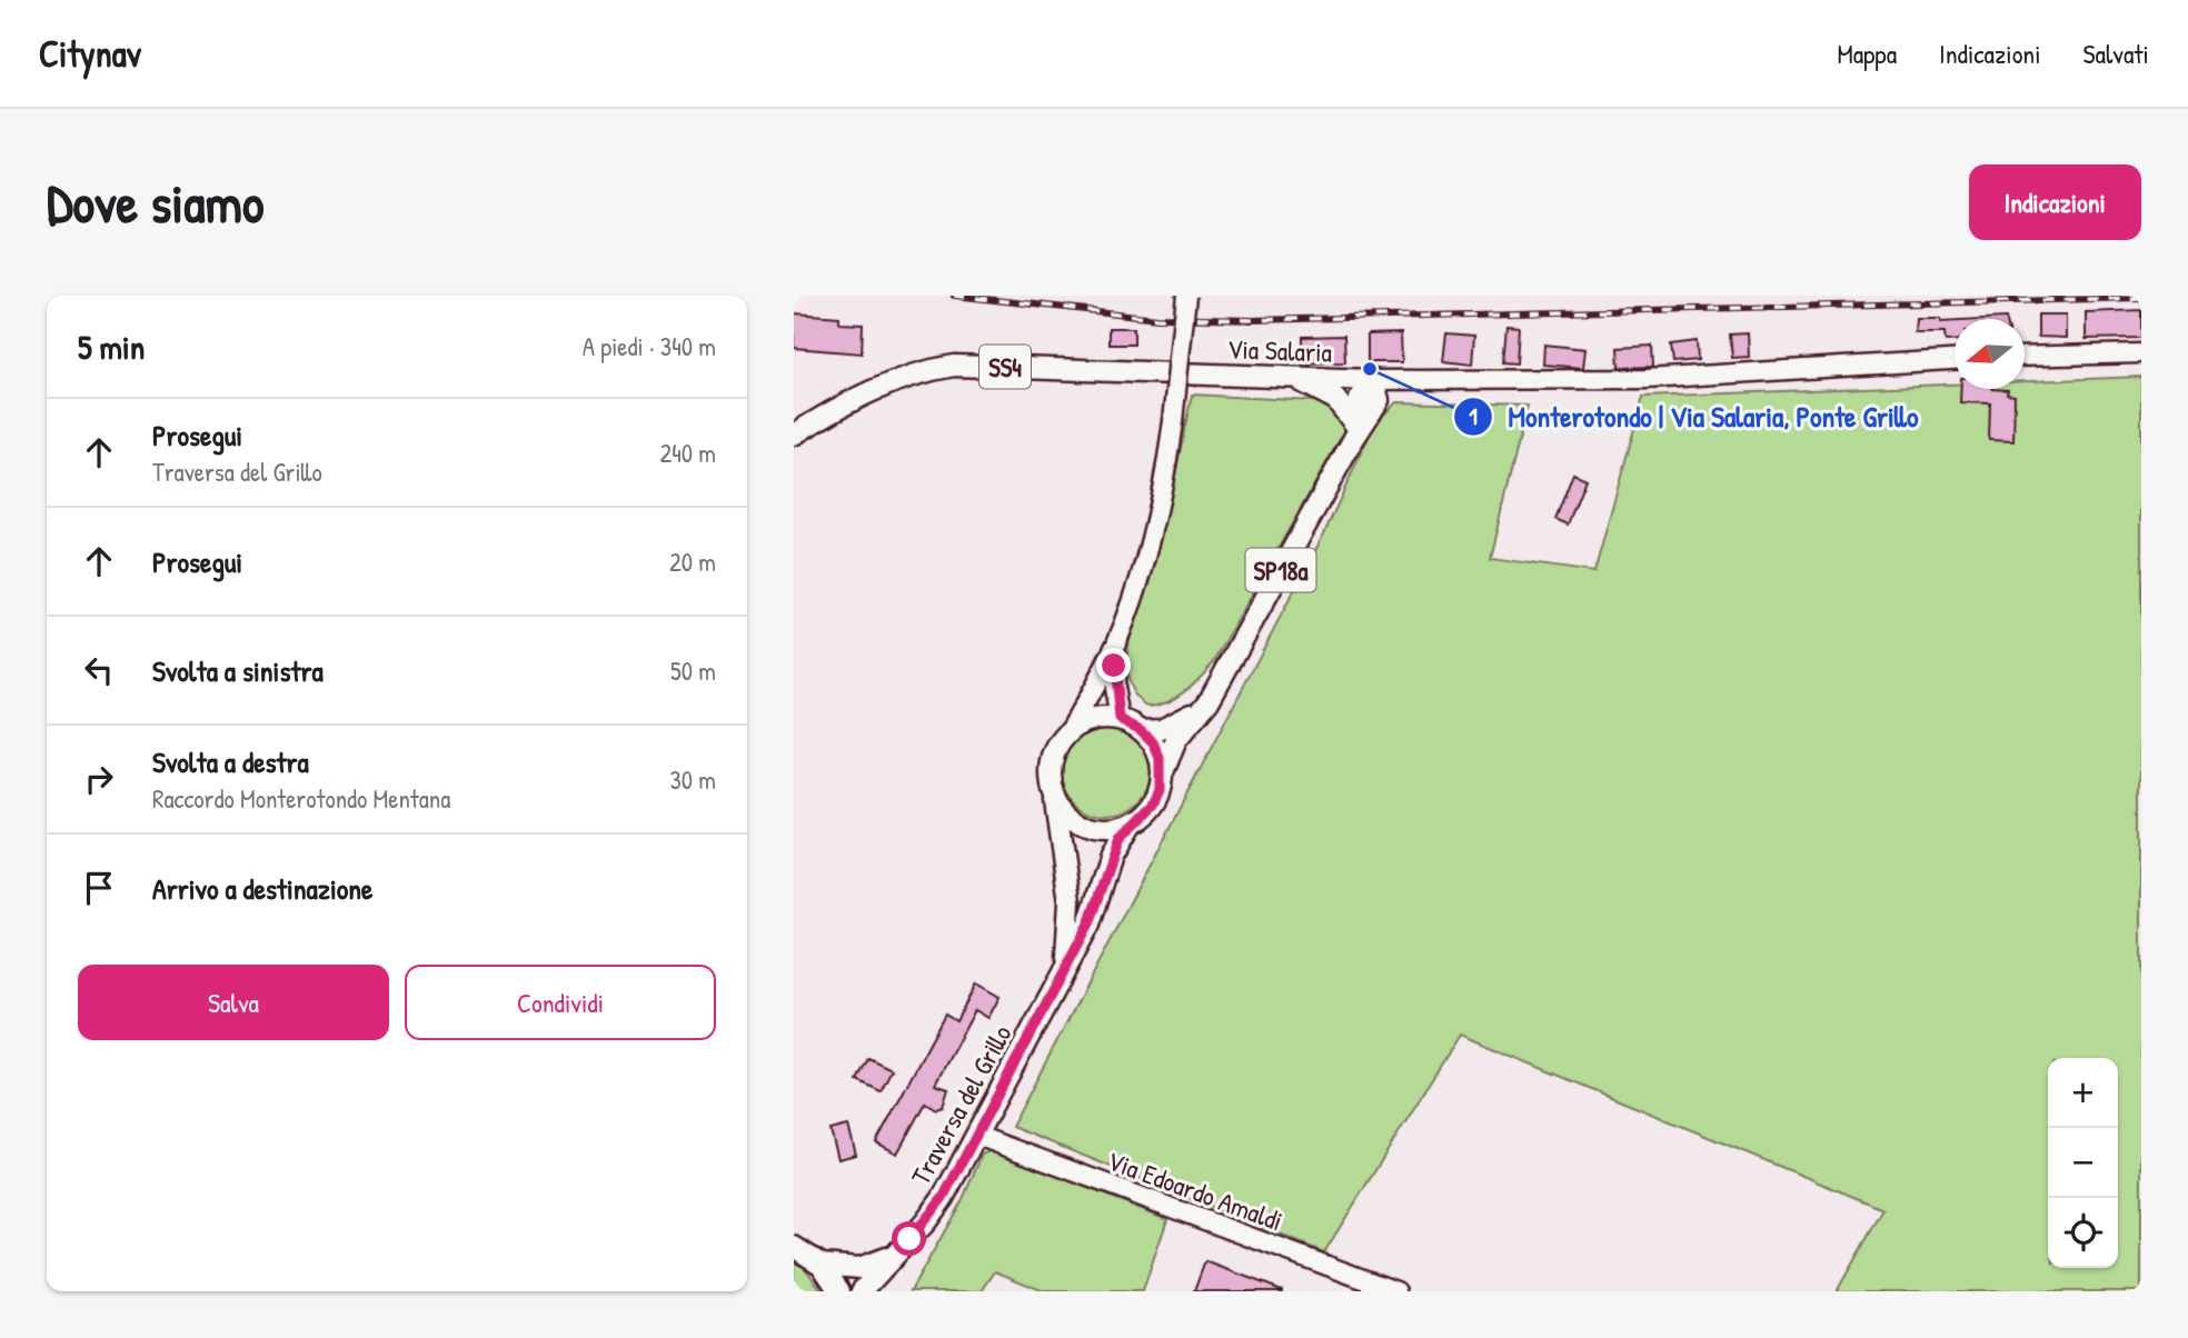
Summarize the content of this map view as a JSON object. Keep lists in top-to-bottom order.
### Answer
{
  "streets": {
    "main road": [
      "Via Salaria",
      "SS4",
      "SP18a",
      "Traversa del Grillo",
      "Via Edoardo Amaldi"
    ]
  },
  "crossings": [
    ["SP18a", "Traversa del Grillo"],
    ["Traversa del Grillo", "Via Edoardo Amaldi"]
  ],
  "places": ["Monterotondo | Via Salaria, Ponte Grillo"],
  "north": "left",
  "page": {
    "header": "Citynav",
    "nav": ["Mappa", "Indicazioni", "Salvati"],
    "buttons": [
      "Indicazioni",
      ["Salva", "Condividi"]
    ],
    "title": "Dove siamo",
    "heading": ["5 min", "A piedi · 340 m"],
    "list": [
      ["Prosegui", "Traversa del Grillo", "240 m"],
      ["Prosegui", "20 m"],
      ["Svolta a sinistra", "50 m"],
      ["Svolta a destra", "Raccordo Monterotondo Mentana", "30 m"],
      "Arrivo a destinazione"
    ],
    "map_buttons": ["+", "−"]
  }
}
